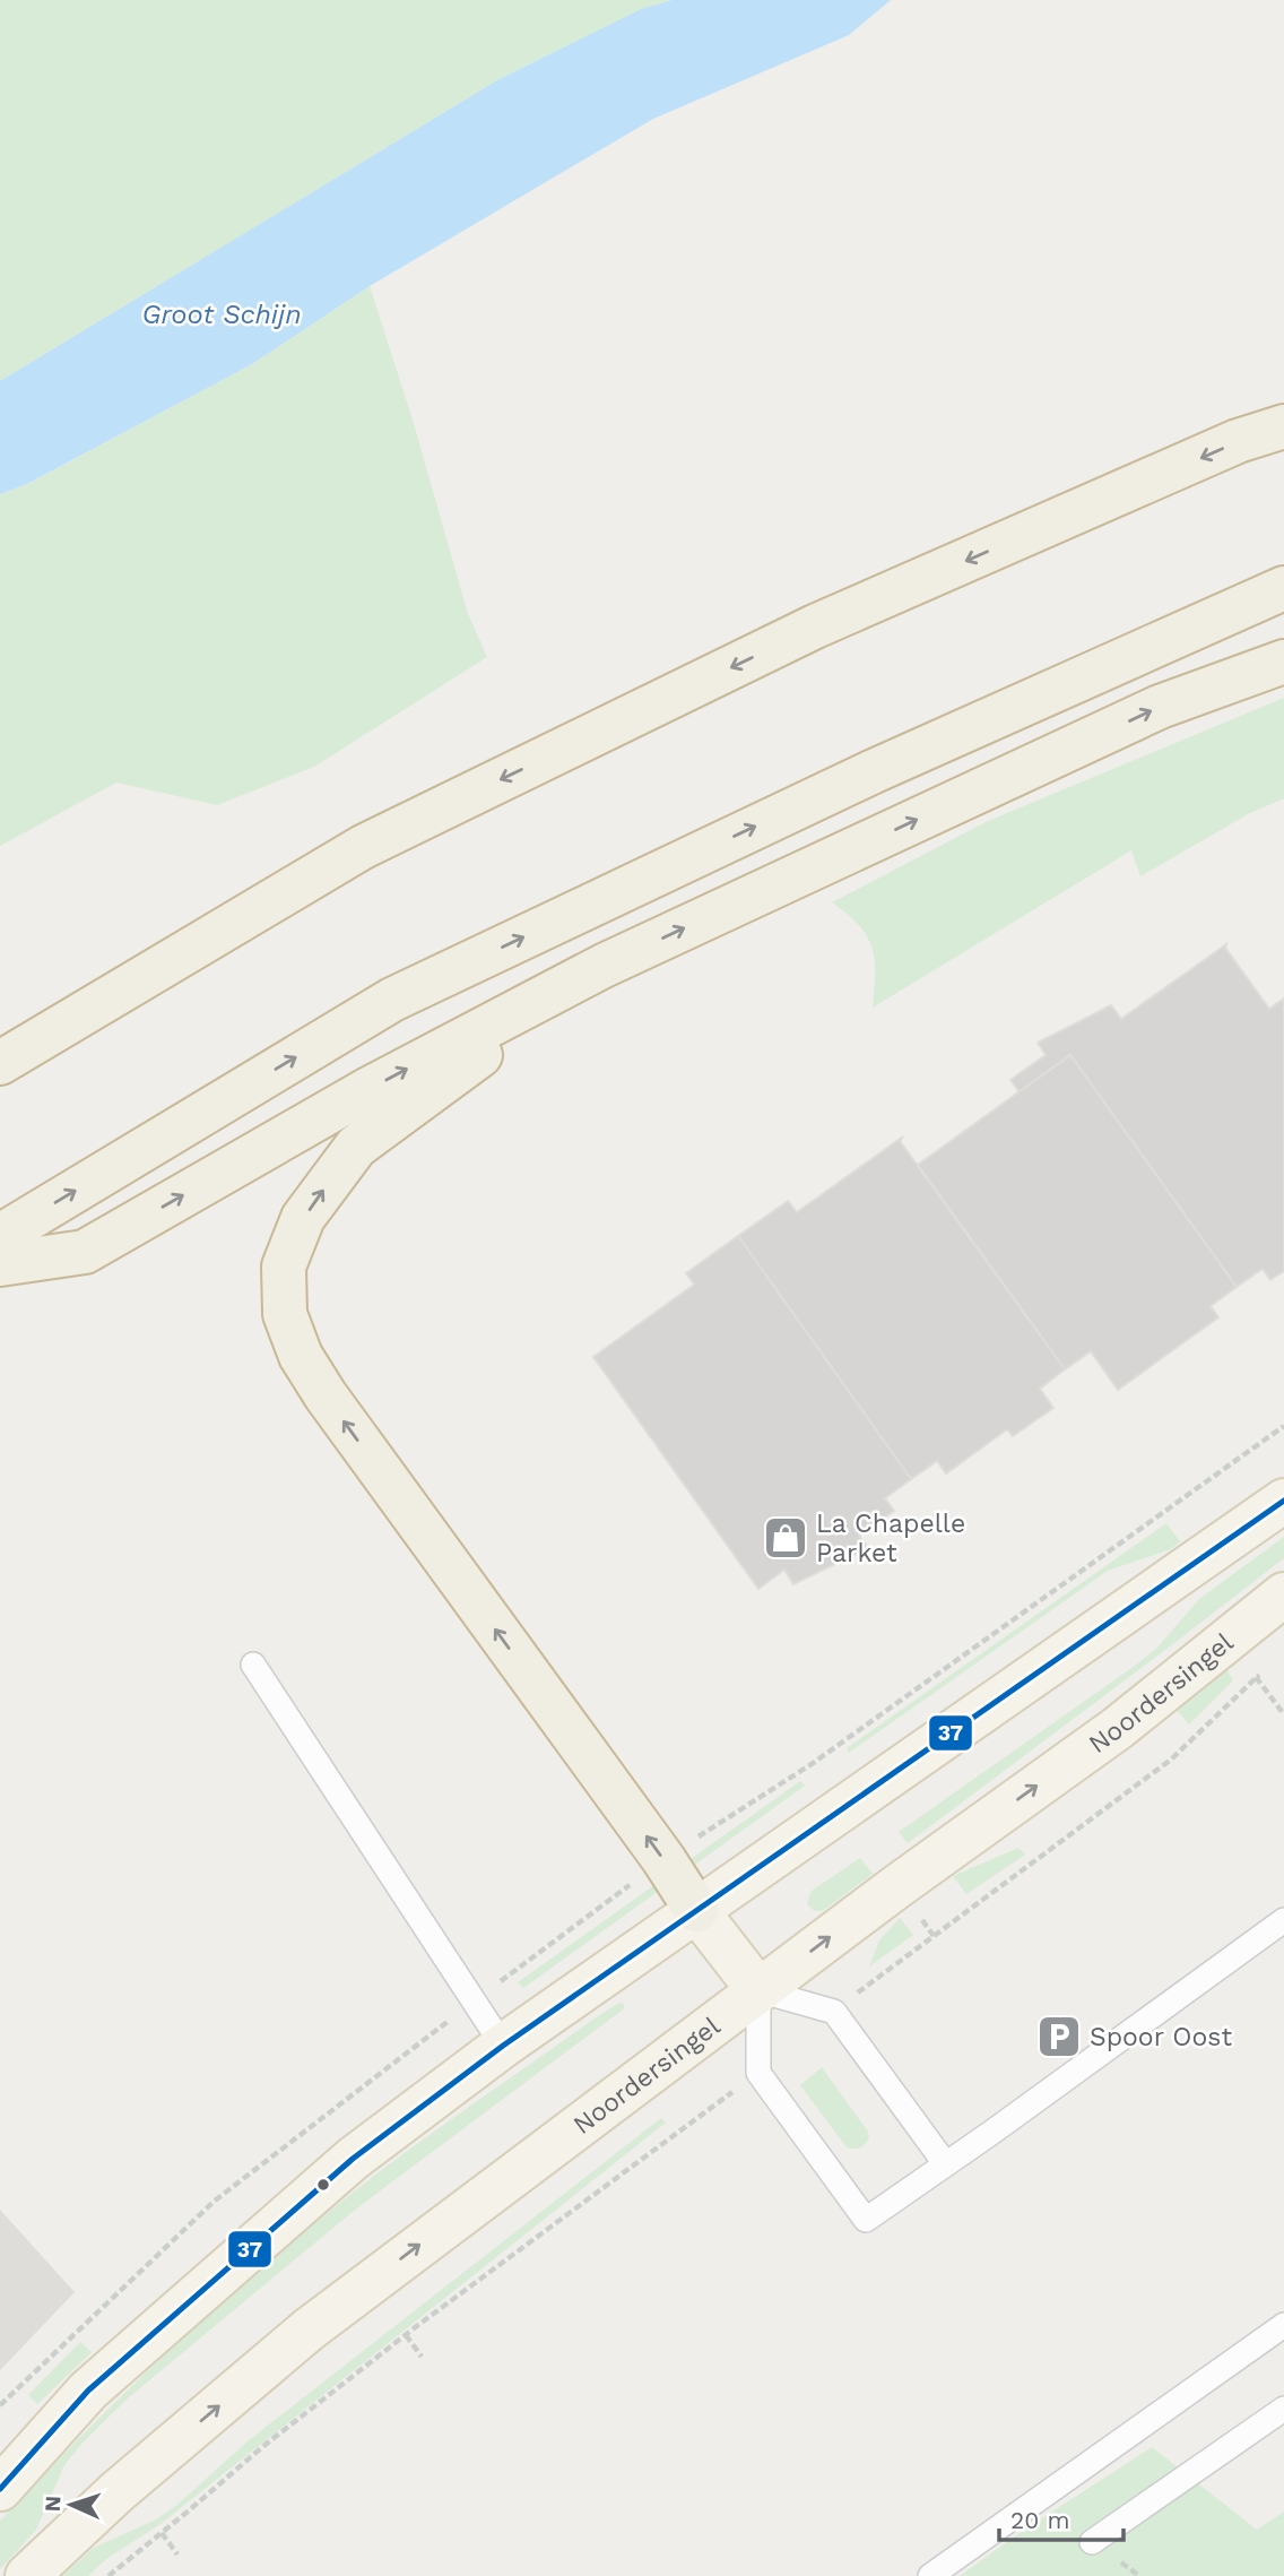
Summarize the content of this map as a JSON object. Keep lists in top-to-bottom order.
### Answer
{
  "streets": {
    "main road": ["Noordersingel"]
  },
  "water": ["Groot Schijn"],
  "places": {
    "shop": ["La Chapelle Parket"],
    "parking": ["Spoor Oost"]
  },
  "lines": ["transit line 37"],
  "scale_bar": "20 m",
  "north": "left"
}
